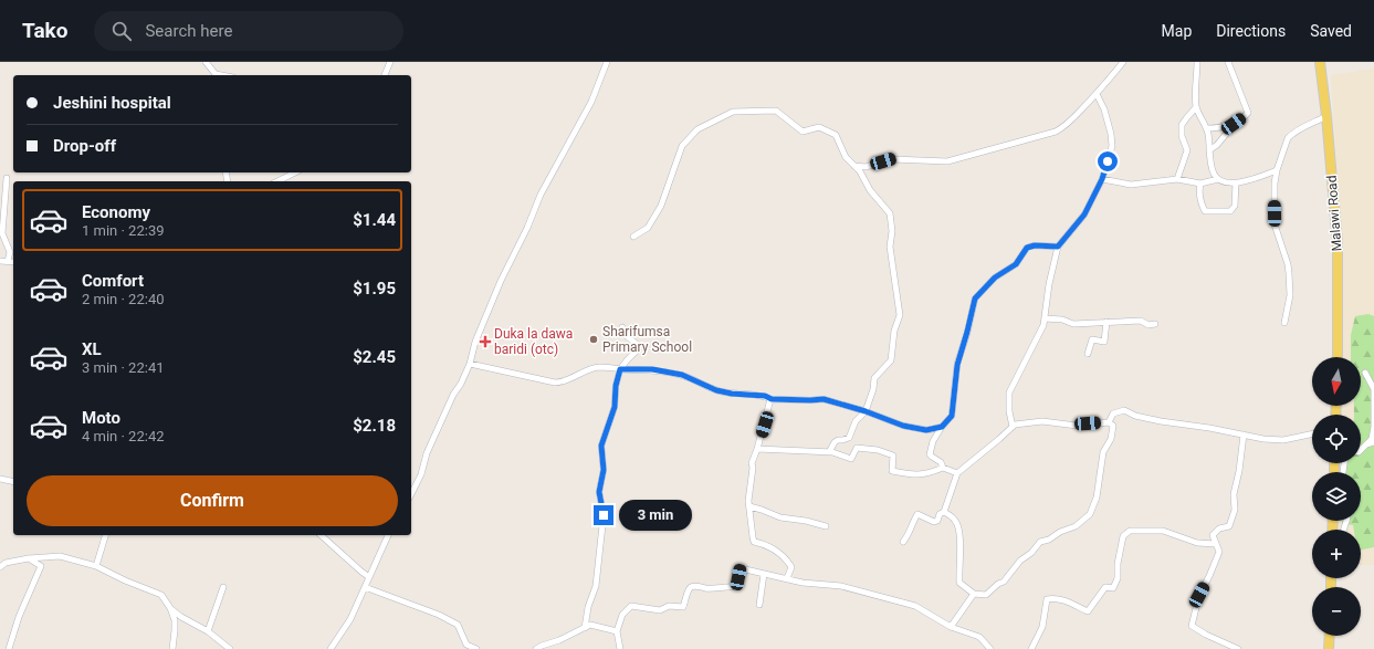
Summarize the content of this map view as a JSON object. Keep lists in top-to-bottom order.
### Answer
{
  "streets": {
    "main road": ["Malawi Road"]
  },
  "places": {
    "other": ["Sharifumsa Primary School"],
    "health": ["Duka la dawa baridi (otc)"]
  },
  "north": "bottom",
  "page": {
    "header": "Tako",
    "search": "Search here",
    "nav": ["Map", "Directions", "Saved"],
    "banner": ["Jeshini hospital", "Drop-off"],
    "list": [
      {
        "name": "Economy",
        "note": "1 min · 22:39",
        "value": "$1.44"
      },
      {
        "name": "Comfort",
        "note": "2 min · 22:40",
        "value": "$1.95"
      },
      {
        "name": "XL",
        "note": "3 min · 22:41",
        "value": "$2.45"
      },
      {
        "name": "Moto",
        "note": "4 min · 22:42",
        "value": "$2.18"
      }
    ],
    "map_buttons": ["+", "−"],
    "buttons": "Confirm",
    "bubble": "3 min"
  }
}
